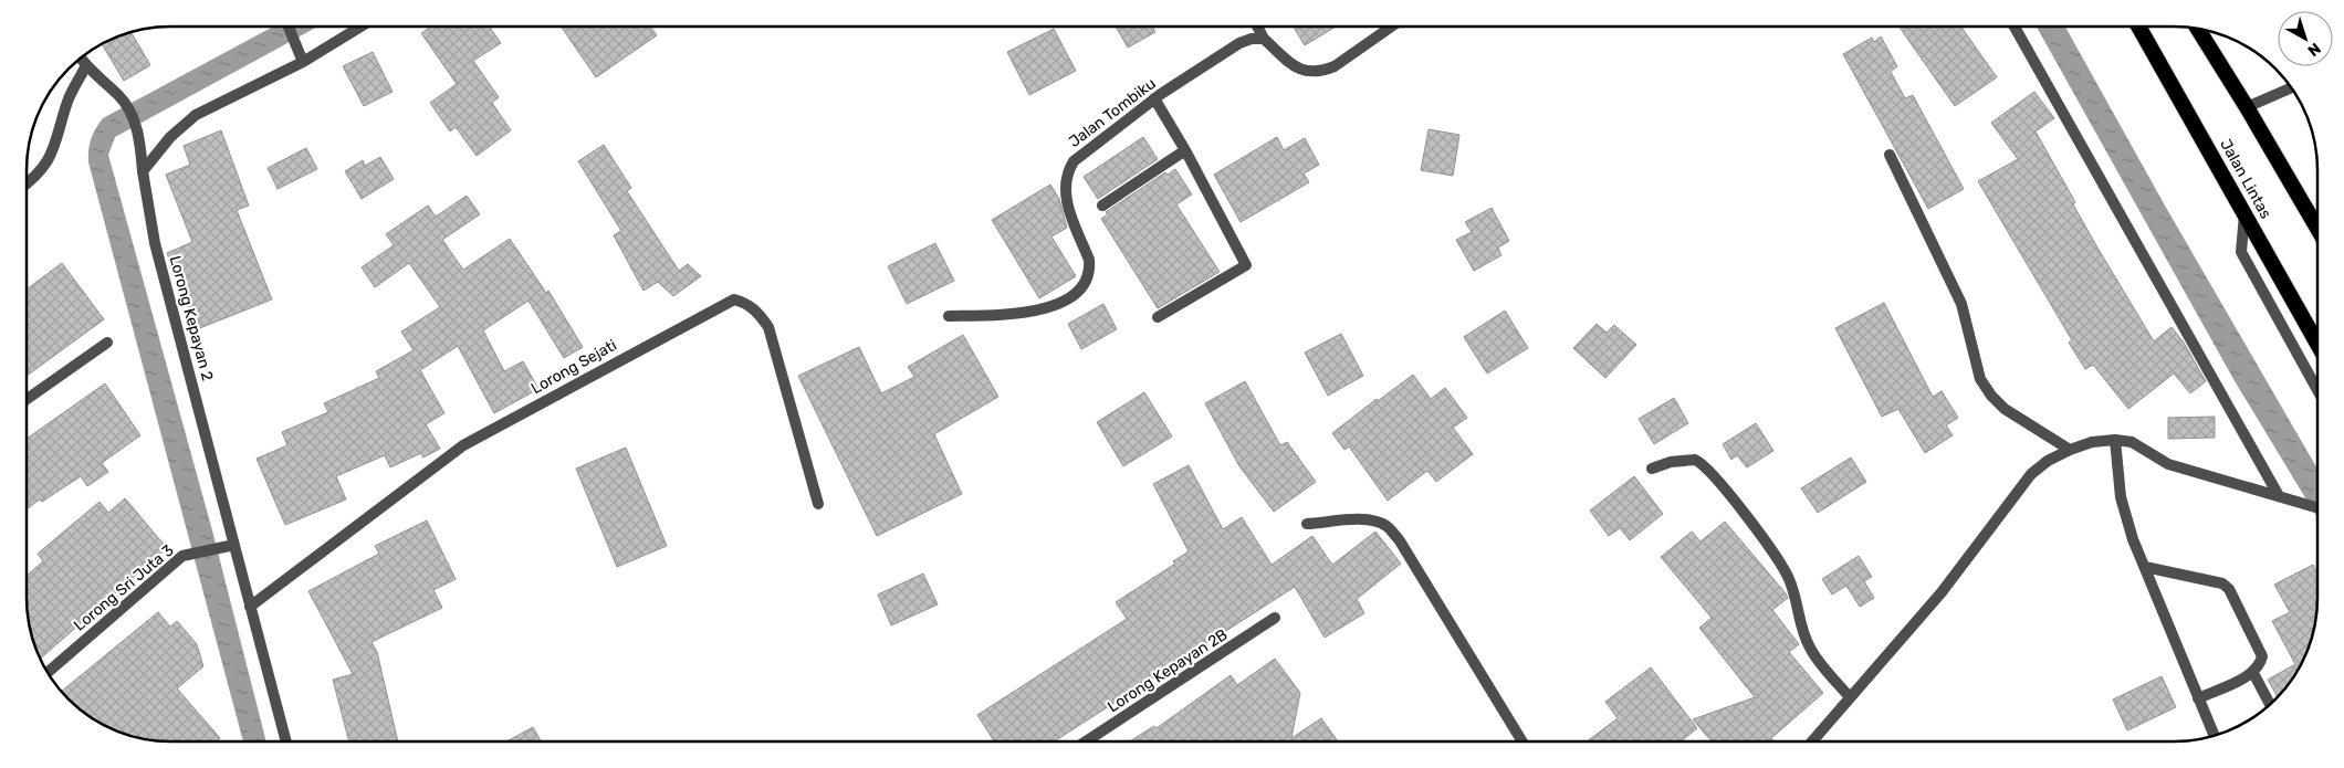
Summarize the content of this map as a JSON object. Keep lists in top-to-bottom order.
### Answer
{
  "streets": {
    "highway": ["Jalan Lintas"],
    "street": [
      "Jalan Tombiku",
      "Lorong Kepayan 2",
      "Lorong Sejati",
      "Lorong Sri Juta 3",
      "Lorong Kepayan 2B"
    ]
  },
  "crossings": [
    ["Lorong Kepayan 2", "Lorong Sejati"],
    ["Lorong Kepayan 2", "Lorong Sri Juta 3"]
  ],
  "north": "bottom right"
}
